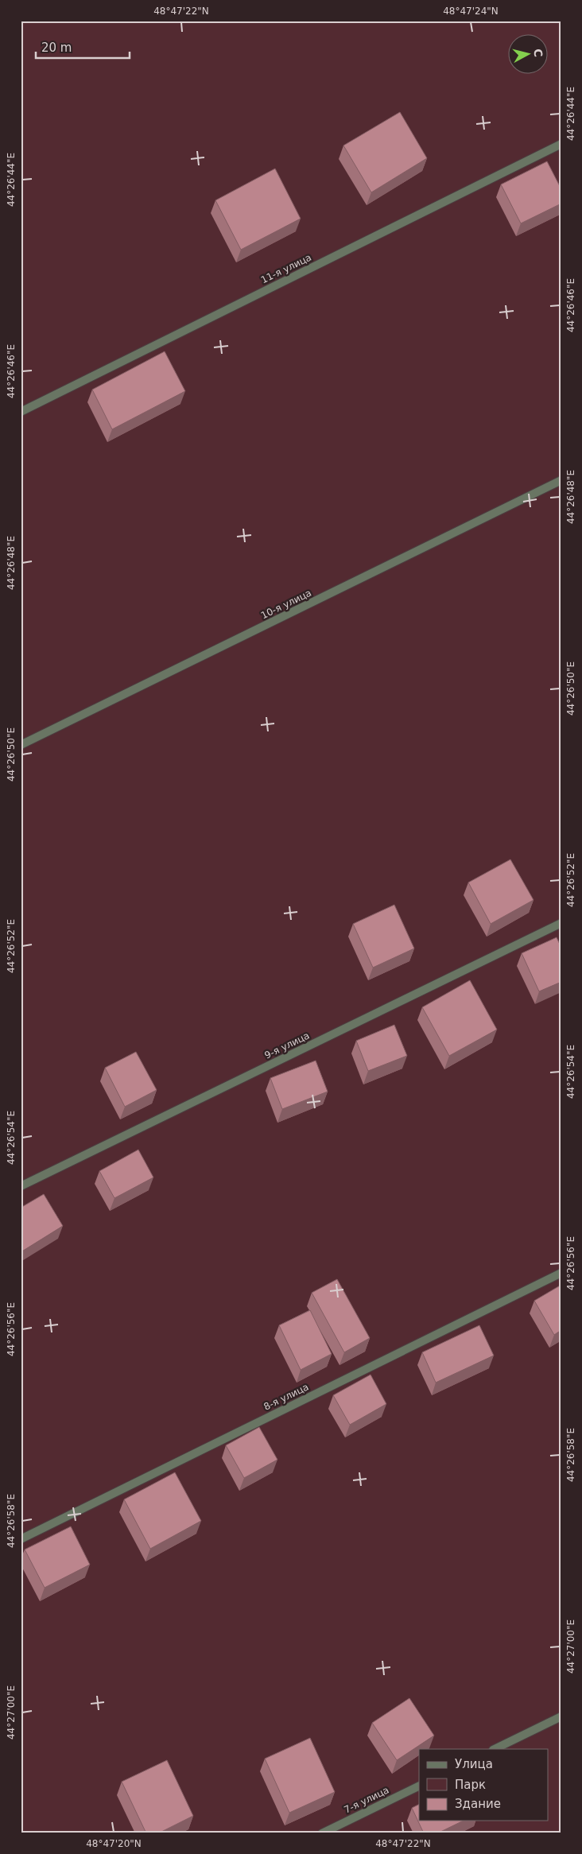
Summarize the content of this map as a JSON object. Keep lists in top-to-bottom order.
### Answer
{
  "streets": {
    "street": [
      "11-я улица",
      "10-я улица",
      "9-я улица",
      "8-я улица",
      "7-я улица"
    ]
  },
  "legend": ["Улица", "Парк", "Здание"],
  "scale_bar": "20 m",
  "north": "right",
  "coordinates": [
    "48°47'22\"N",
    "48°47'24\"N",
    "44°26'44\"E",
    "44°26'46\"E",
    "44°26'48\"E",
    "44°26'50\"E",
    "44°26'52\"E",
    "44°26'54\"E",
    "44°26'56\"E",
    "44°26'58\"E",
    "44°27'00\"E",
    "48°47'20\"N"
  ]
}
